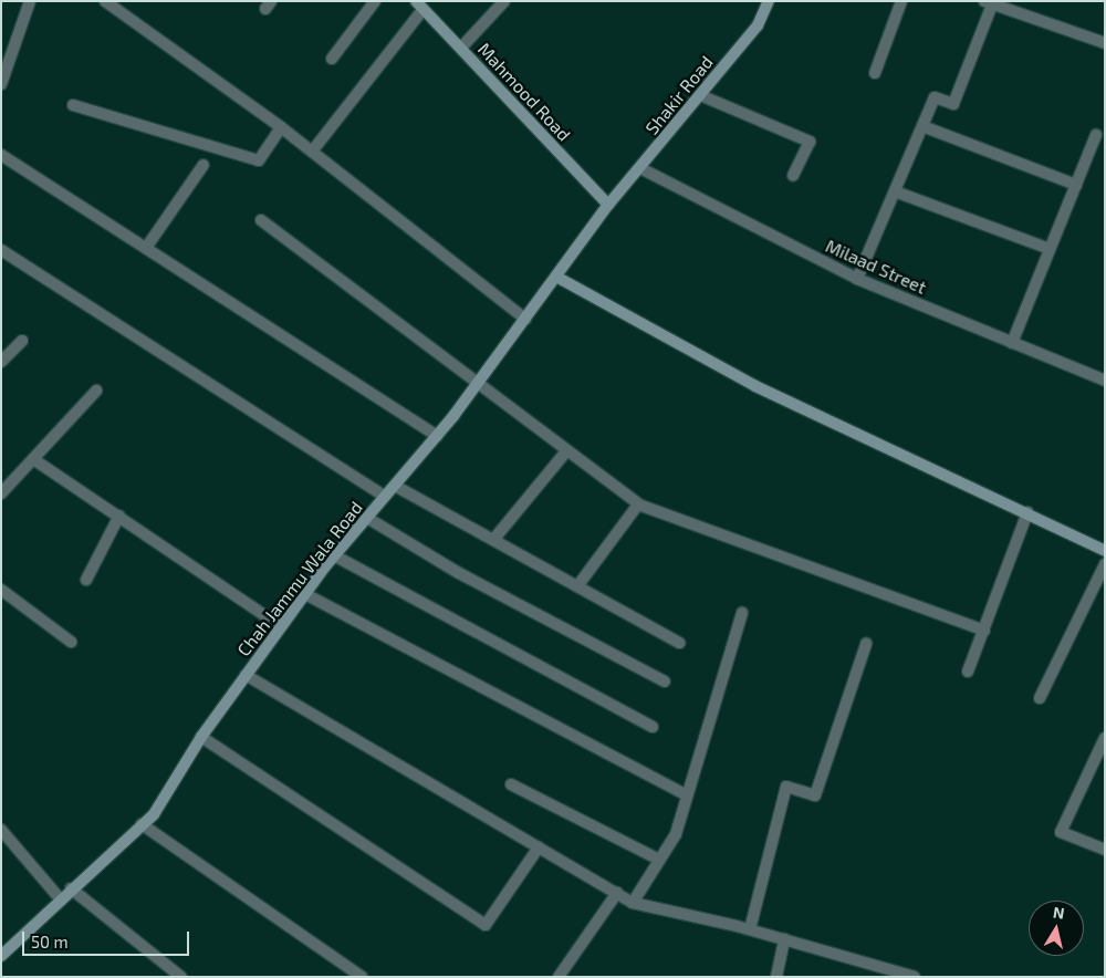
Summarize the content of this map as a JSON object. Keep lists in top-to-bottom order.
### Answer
{
  "streets": {
    "street": [
      "Mahmood Road",
      "Shakir Road",
      "Milaad Street",
      "Chah Jammu Wala Road"
    ]
  },
  "crossings": [
    ["Mahmood Road", "Shakir Road"],
    ["Mahmood Road", "Chah Jammu Wala Road"],
    ["Shakir Road", "Milaad Street"],
    ["Shakir Road", "Chah Jammu Wala Road"]
  ],
  "scale_bar": "50 m",
  "north": "top"
}
